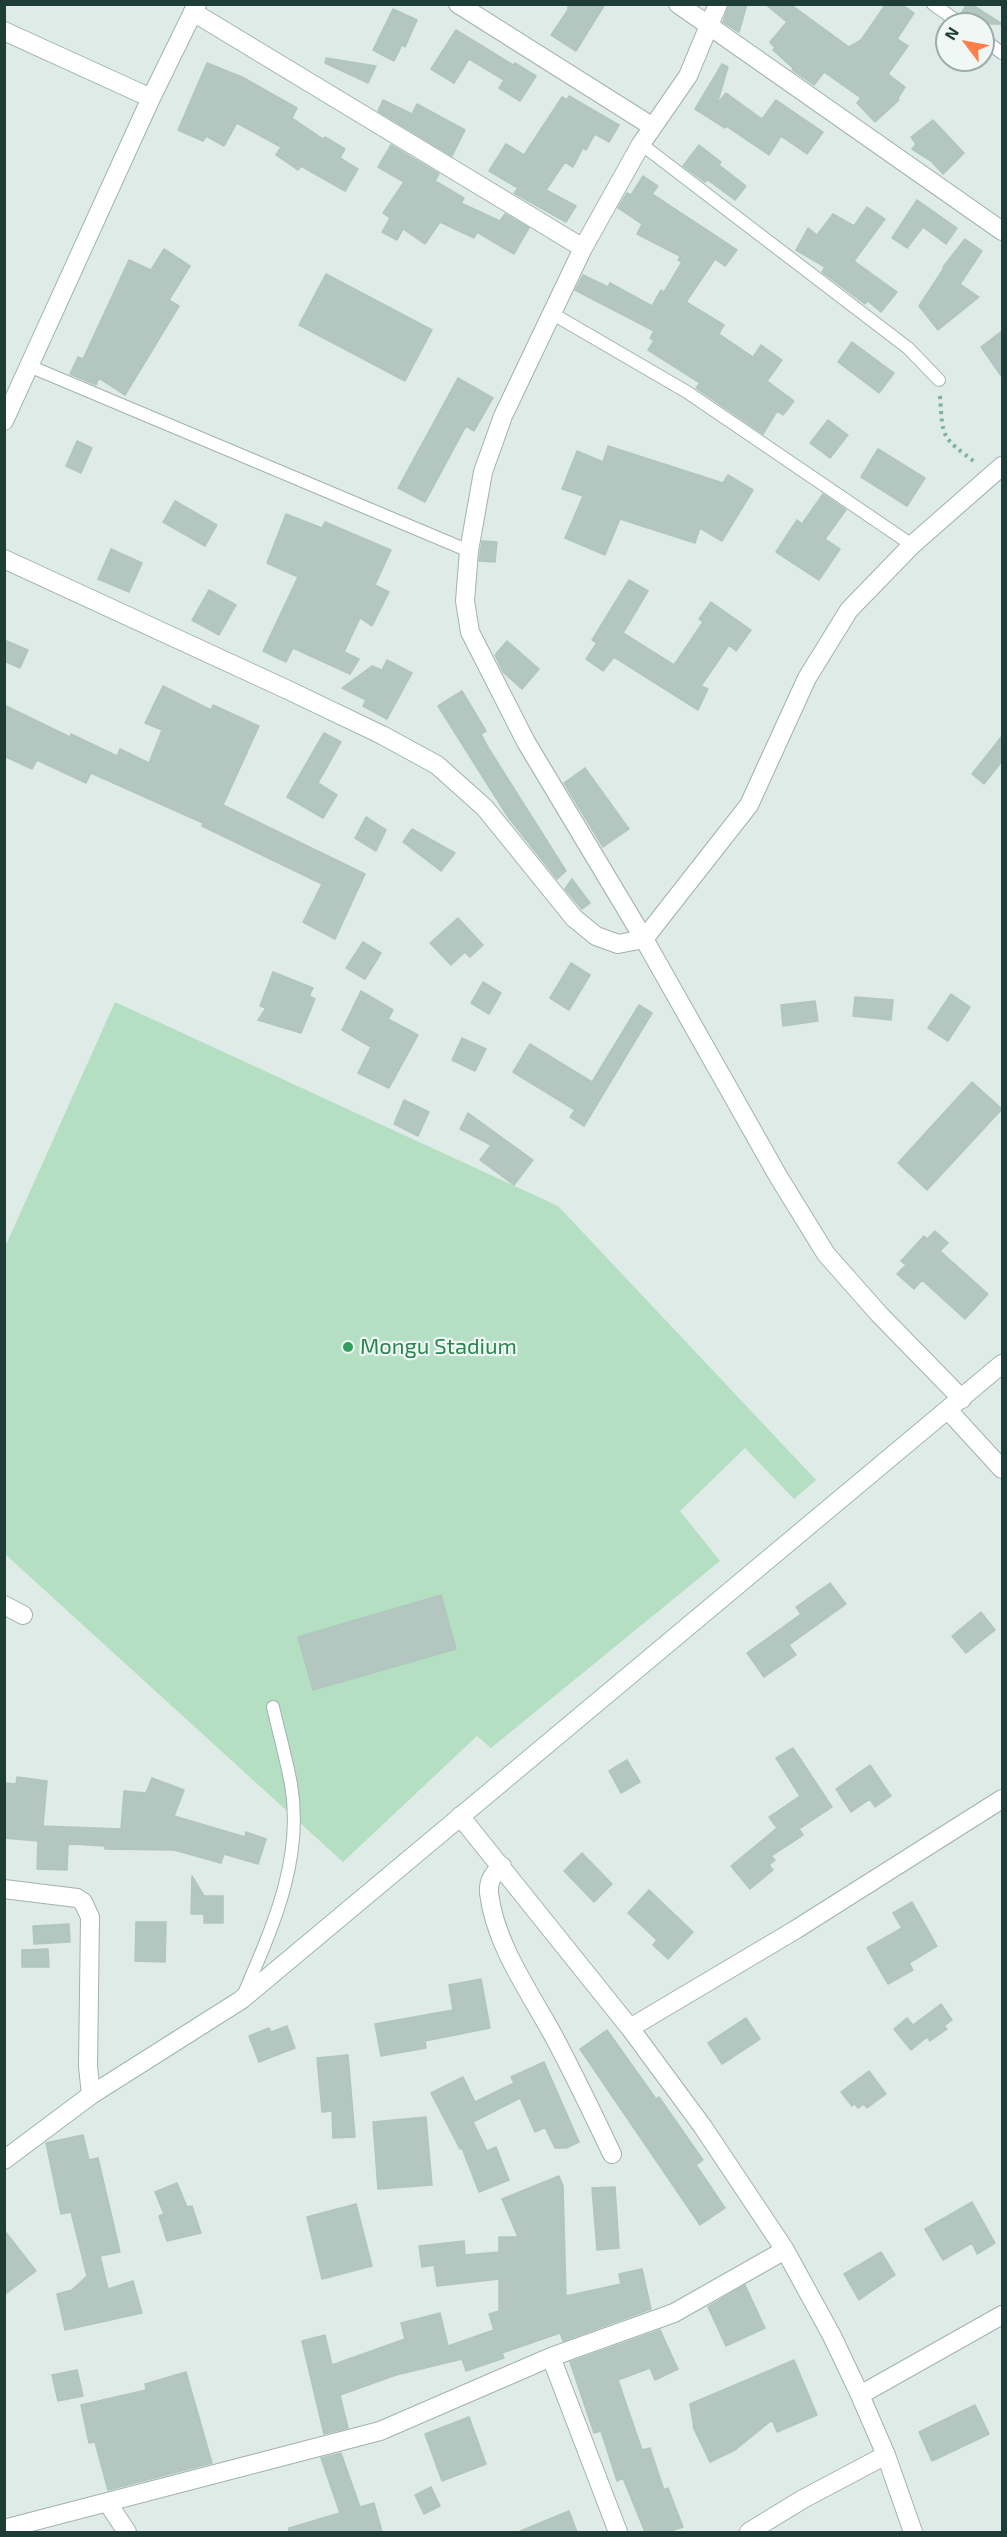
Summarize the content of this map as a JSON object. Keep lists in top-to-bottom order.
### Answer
{
  "places": ["Mongu Stadium"],
  "north": "top left"
}
